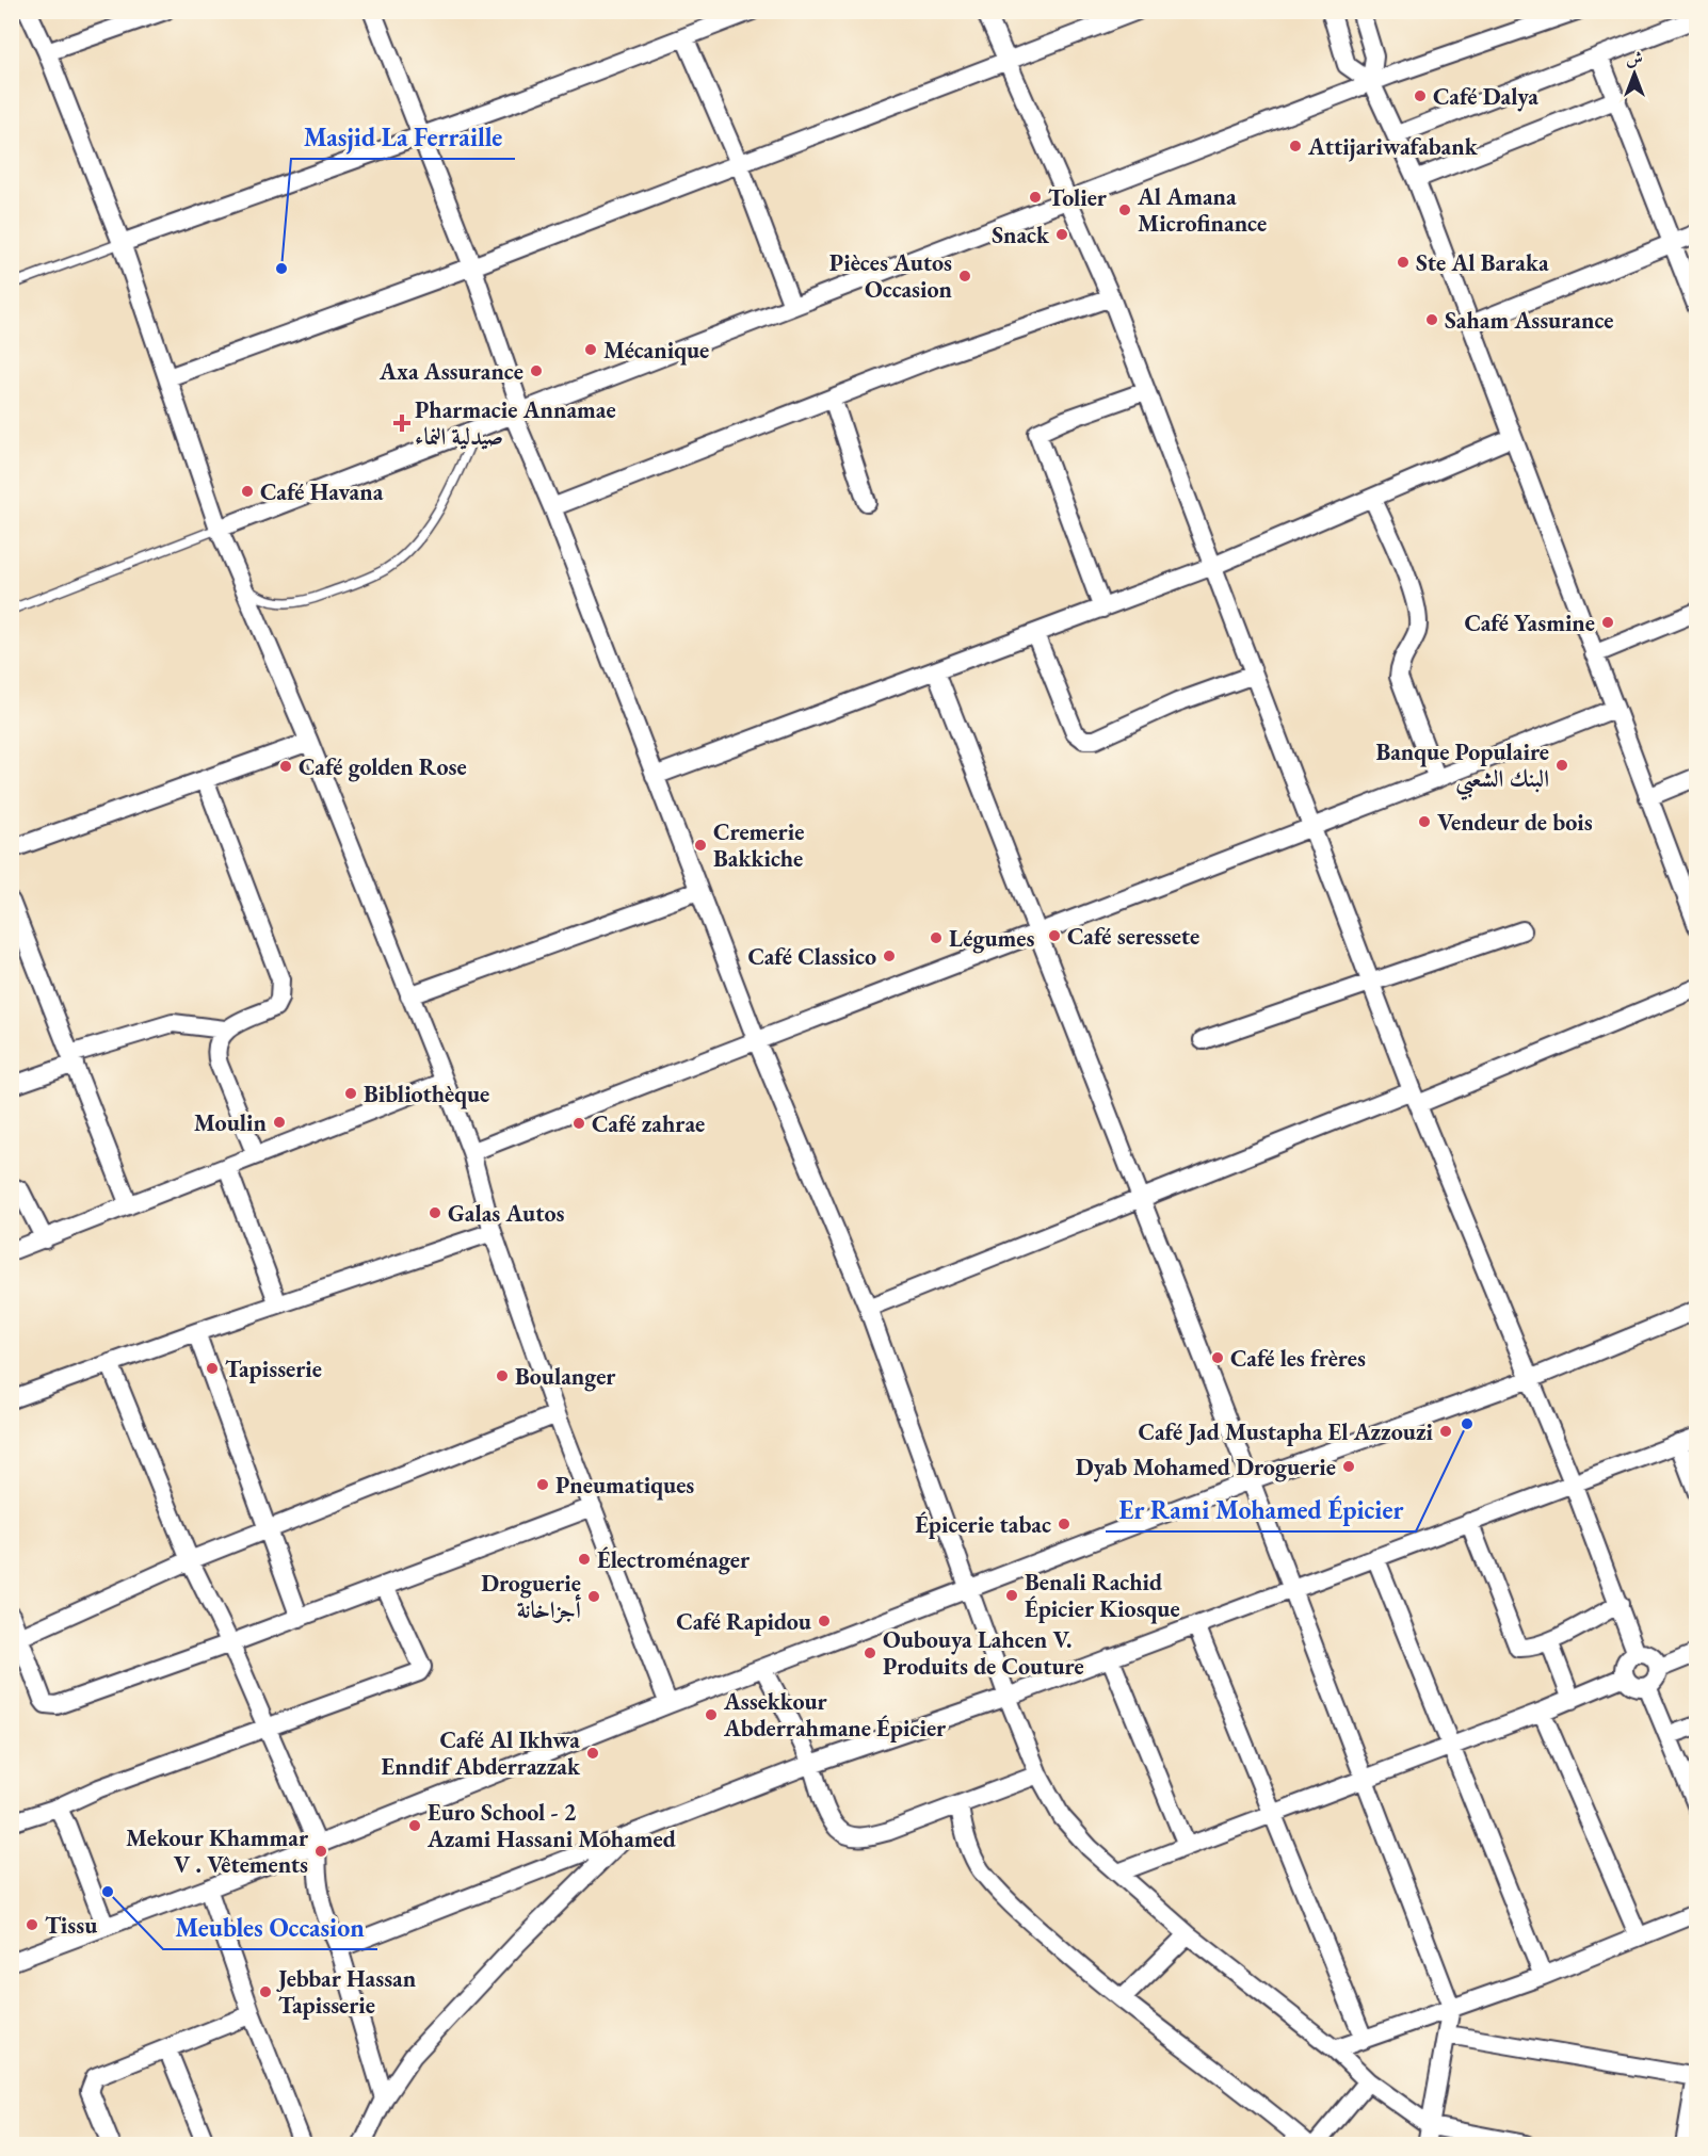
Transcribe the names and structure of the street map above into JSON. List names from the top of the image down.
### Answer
{
  "places": {
    "other": [
      "Café Dalya",
      "Attijariwafabank",
      "Tolier",
      "Al Amana Microfinance",
      "Snack",
      "Ste Al Baraka",
      "Masjid La Ferraille",
      "Pièces Autos Occasion",
      "Saham Assurance",
      "Mécanique",
      "Axa Assurance",
      "Café Havana",
      "Café Yasmine",
      "Banque Populaire البنك الشعبي",
      "Café golden Rose",
      "Vendeur de bois",
      "Cremerie Bakkiche",
      "Café seressete",
      "Légumes",
      "Café Classico",
      "Bibliothèque",
      "Moulin",
      "Café zahrae",
      "Galas Autos",
      "Café les frères",
      "Tapisserie",
      "Boulanger",
      "Er Rami Mohamed Épicier",
      "Café Jad Mustapha El Azzouzi",
      "Dyab Mohamed Droguerie",
      "Pneumatiques",
      "Épicerie tabac",
      "Électroménager",
      "Benali Rachid Épicier Kiosque",
      "Droguerie أجزاخانة",
      "Café Rapidou",
      "Oubouya Lahcen V. Produits de Couture",
      "Assekkour Abderrahmane Épicier",
      "Café Al Ikhwa Enndif Abderrazzak",
      "Euro School - 2 Azami Hassani Mohamed",
      "Mekour Khammar V . Vêtements",
      "Meubles Occasion",
      "Tissu",
      "Jebbar Hassan Tapisserie"
    ],
    "health": ["Pharmacie Annamae صيدلية النماء"]
  },
  "north": "top"
}
